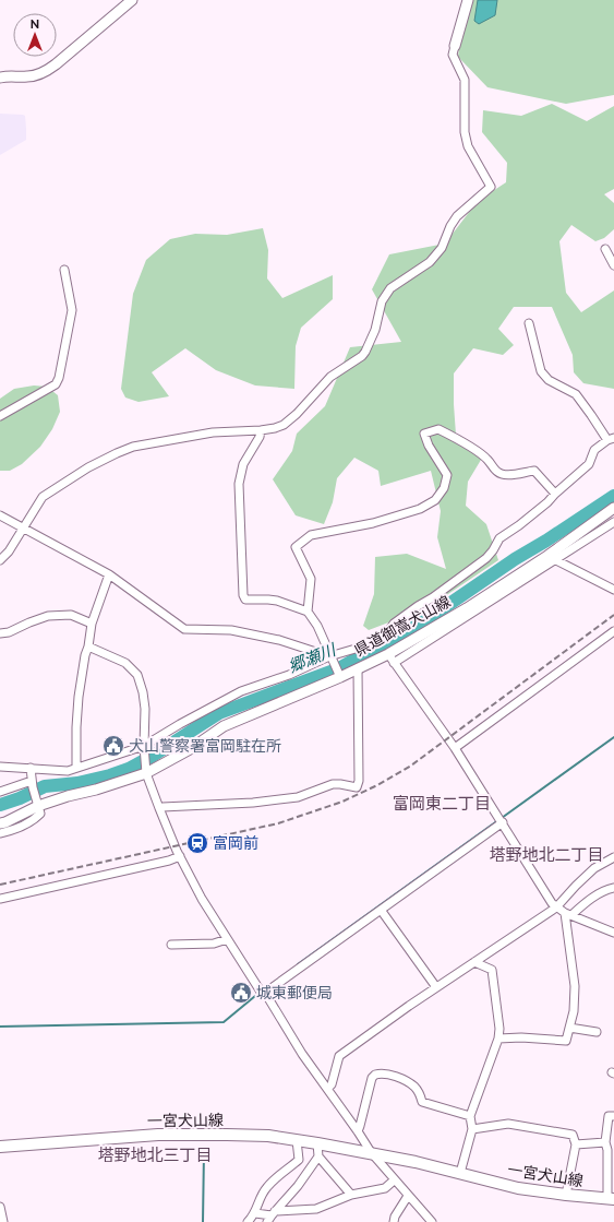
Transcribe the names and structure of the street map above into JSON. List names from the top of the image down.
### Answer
{
  "streets": {
    "main road": ["県道御嵩犬山線", "一宮犬山線"]
  },
  "districts": ["富岡東二丁目", "塔野地北二丁目", "塔野地北三丁目"],
  "water": ["郷瀬川"],
  "places": {
    "public building": ["犬山警察署富岡駐在所", "城東郵便局"],
    "station": ["富岡前"]
  },
  "north": "top"
}
